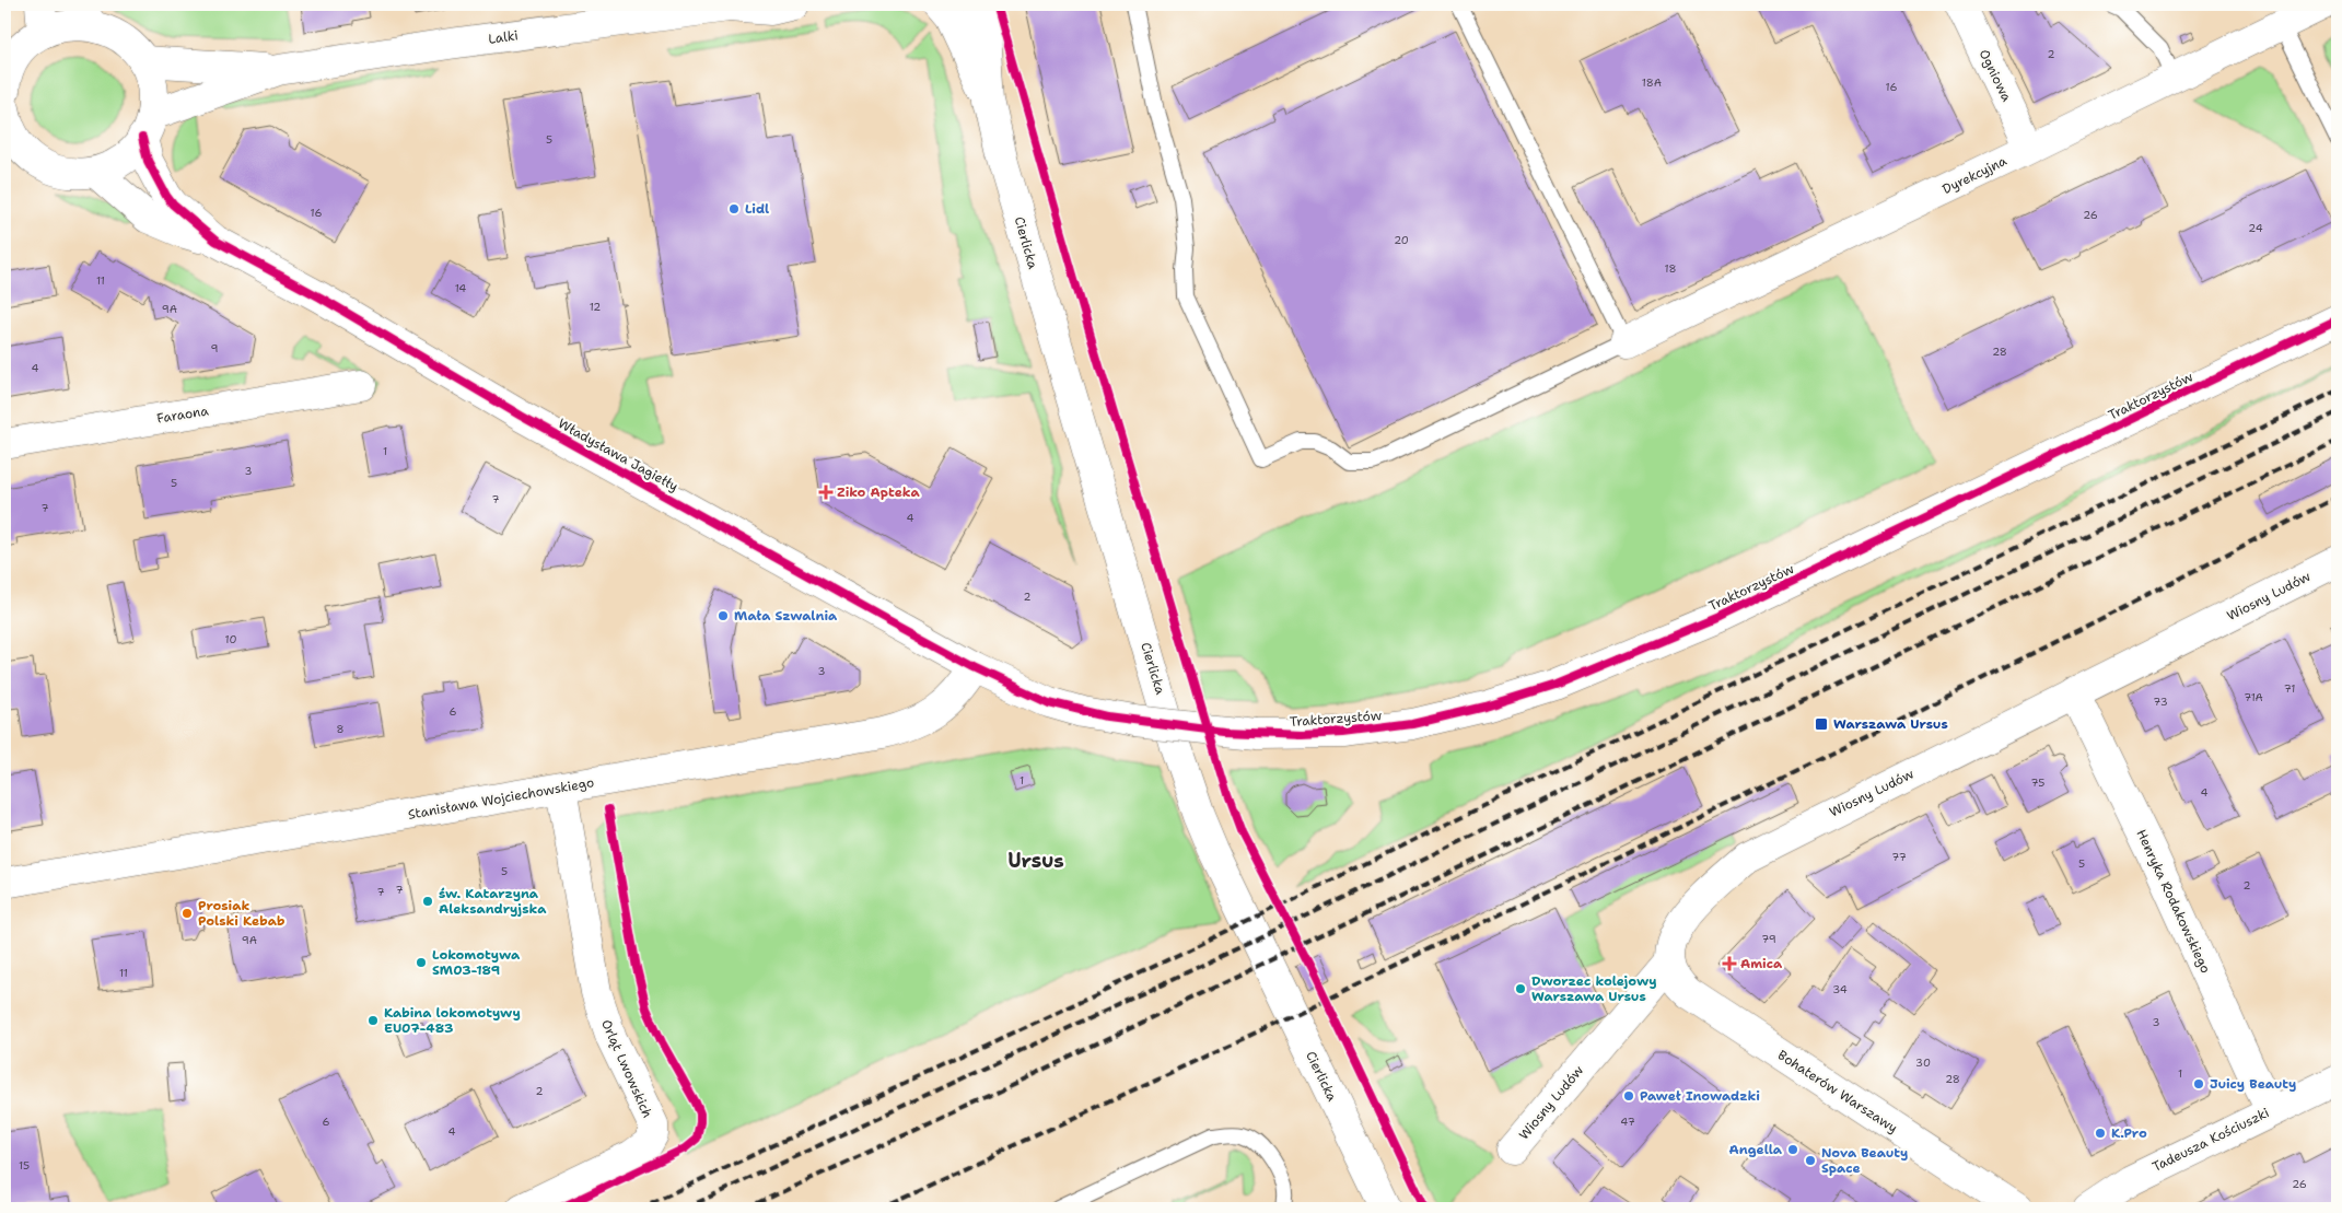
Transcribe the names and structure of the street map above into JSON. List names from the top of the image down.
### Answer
{
  "streets": {
    "street": [
      "Lalki",
      "Ogniowa",
      "Dyrekcyjna",
      "Cierlicka",
      "Traktorzystów",
      "Faraona",
      "Władysława Jagiełły",
      "Wiosny Ludów",
      "Stanisława Wojciechowskiego",
      "Henryka Rodakowskiego",
      "Orląt Lwowskich",
      "Bohaterów Warszawy",
      "Tadeusza Kościuszki"
    ]
  },
  "crossings": [
    ["Lalki", "Władysława Jagiełły"],
    ["Ogniowa", "Dyrekcyjna"],
    ["Traktorzystów", "Władysława Jagiełły"],
    ["Władysława Jagiełły", "Stanisława Wojciechowskiego"],
    ["Wiosny Ludów", "Henryka Rodakowskiego"],
    ["Wiosny Ludów", "Bohaterów Warszawy"],
    ["Stanisława Wojciechowskiego", "Orląt Lwowskich"],
    ["Henryka Rodakowskiego", "Tadeusza Kościuszki"]
  ],
  "districts": ["Ursus"],
  "places": {
    "other": [
      "Lidl",
      "Mała Szwalnia",
      "św. Katarzyna Aleksandryjska",
      "Prosiak Polski Kebab",
      "Lokomotywa SM03-189",
      "Dworzec kolejowy Warszawa Ursus",
      "Kabina lokomotywy EU07-483",
      "Juicy Beauty",
      "Paweł Inowadzki",
      "K.Pro",
      "Angella",
      "Nova Beauty Space"
    ],
    "health": ["Ziko Apteka", "Amica"],
    "transit": ["Warszawa Ursus"]
  },
  "house_numbers": [
    "2",
    "18A",
    "16",
    "5",
    "16",
    "26",
    "24",
    "20",
    "18",
    "11",
    "14",
    "12",
    "9A",
    "9",
    "28",
    "4",
    "1",
    "3",
    "5",
    "7",
    "7",
    "4",
    "2",
    "10",
    "3",
    "71",
    "71A",
    "73",
    "6",
    "8",
    "1",
    "75",
    "4",
    "77",
    "5",
    "5",
    "2",
    "7",
    "7",
    "79",
    "9A",
    "11",
    "34",
    "3",
    "30",
    "1",
    "28",
    "2",
    "6",
    "47",
    "4",
    "15",
    "26"
  ]
}
